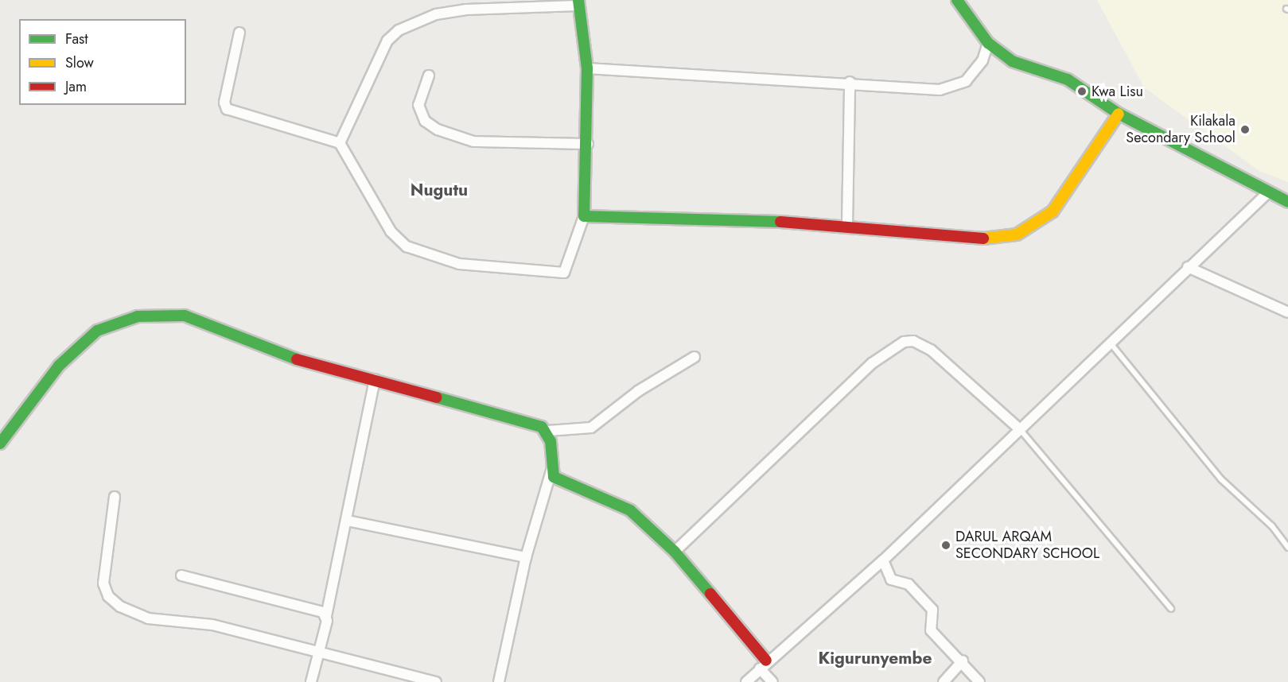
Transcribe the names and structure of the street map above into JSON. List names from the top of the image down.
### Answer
{
  "districts": ["Nugutu", "Kigurunyembe"],
  "places": ["Kwa Lisu", "Kilakala Secondary School", "DARUL ARQAM SECONDARY SCHOOL"],
  "legend": ["Fast", "Slow", "Jam"]
}
